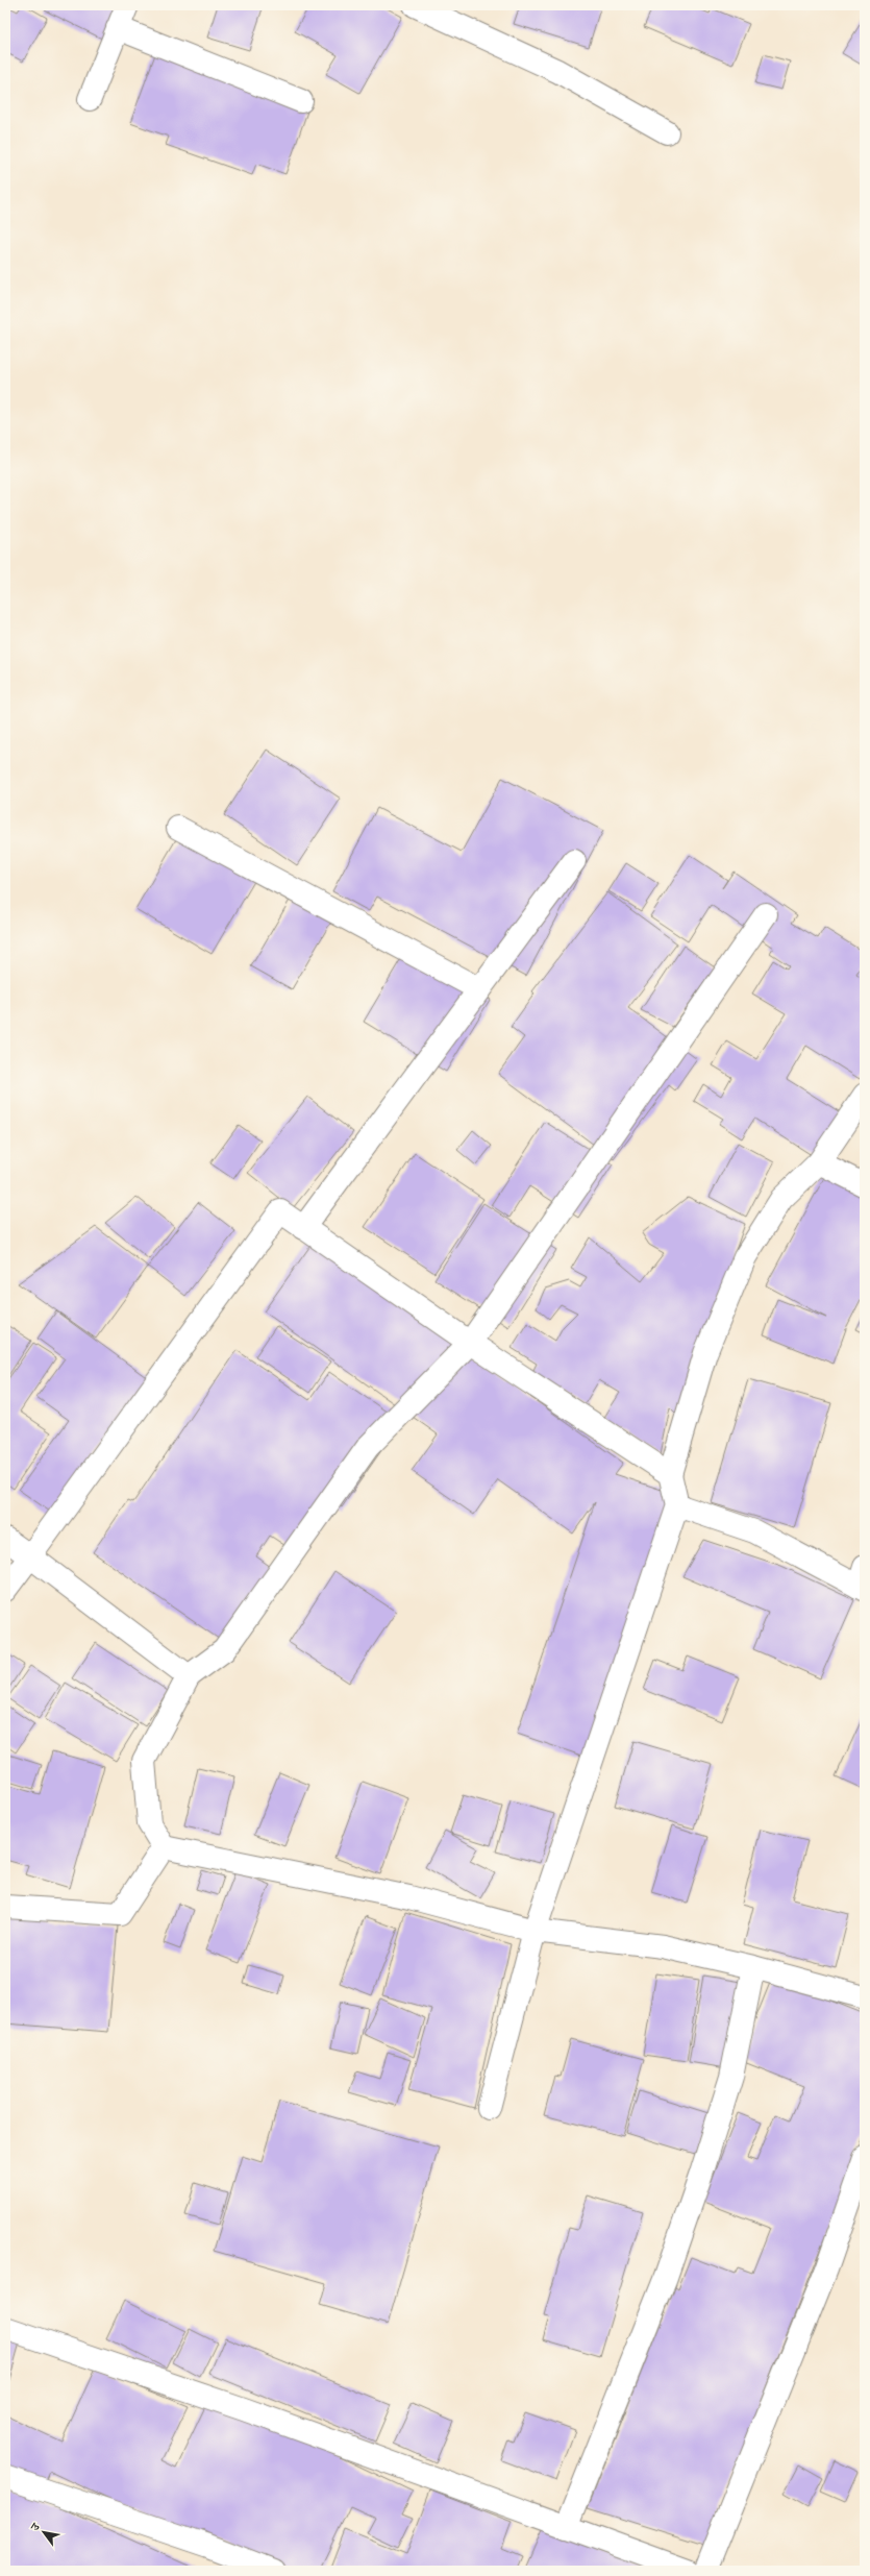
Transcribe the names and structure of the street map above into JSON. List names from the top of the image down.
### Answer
{
  "north": "top left"
}
